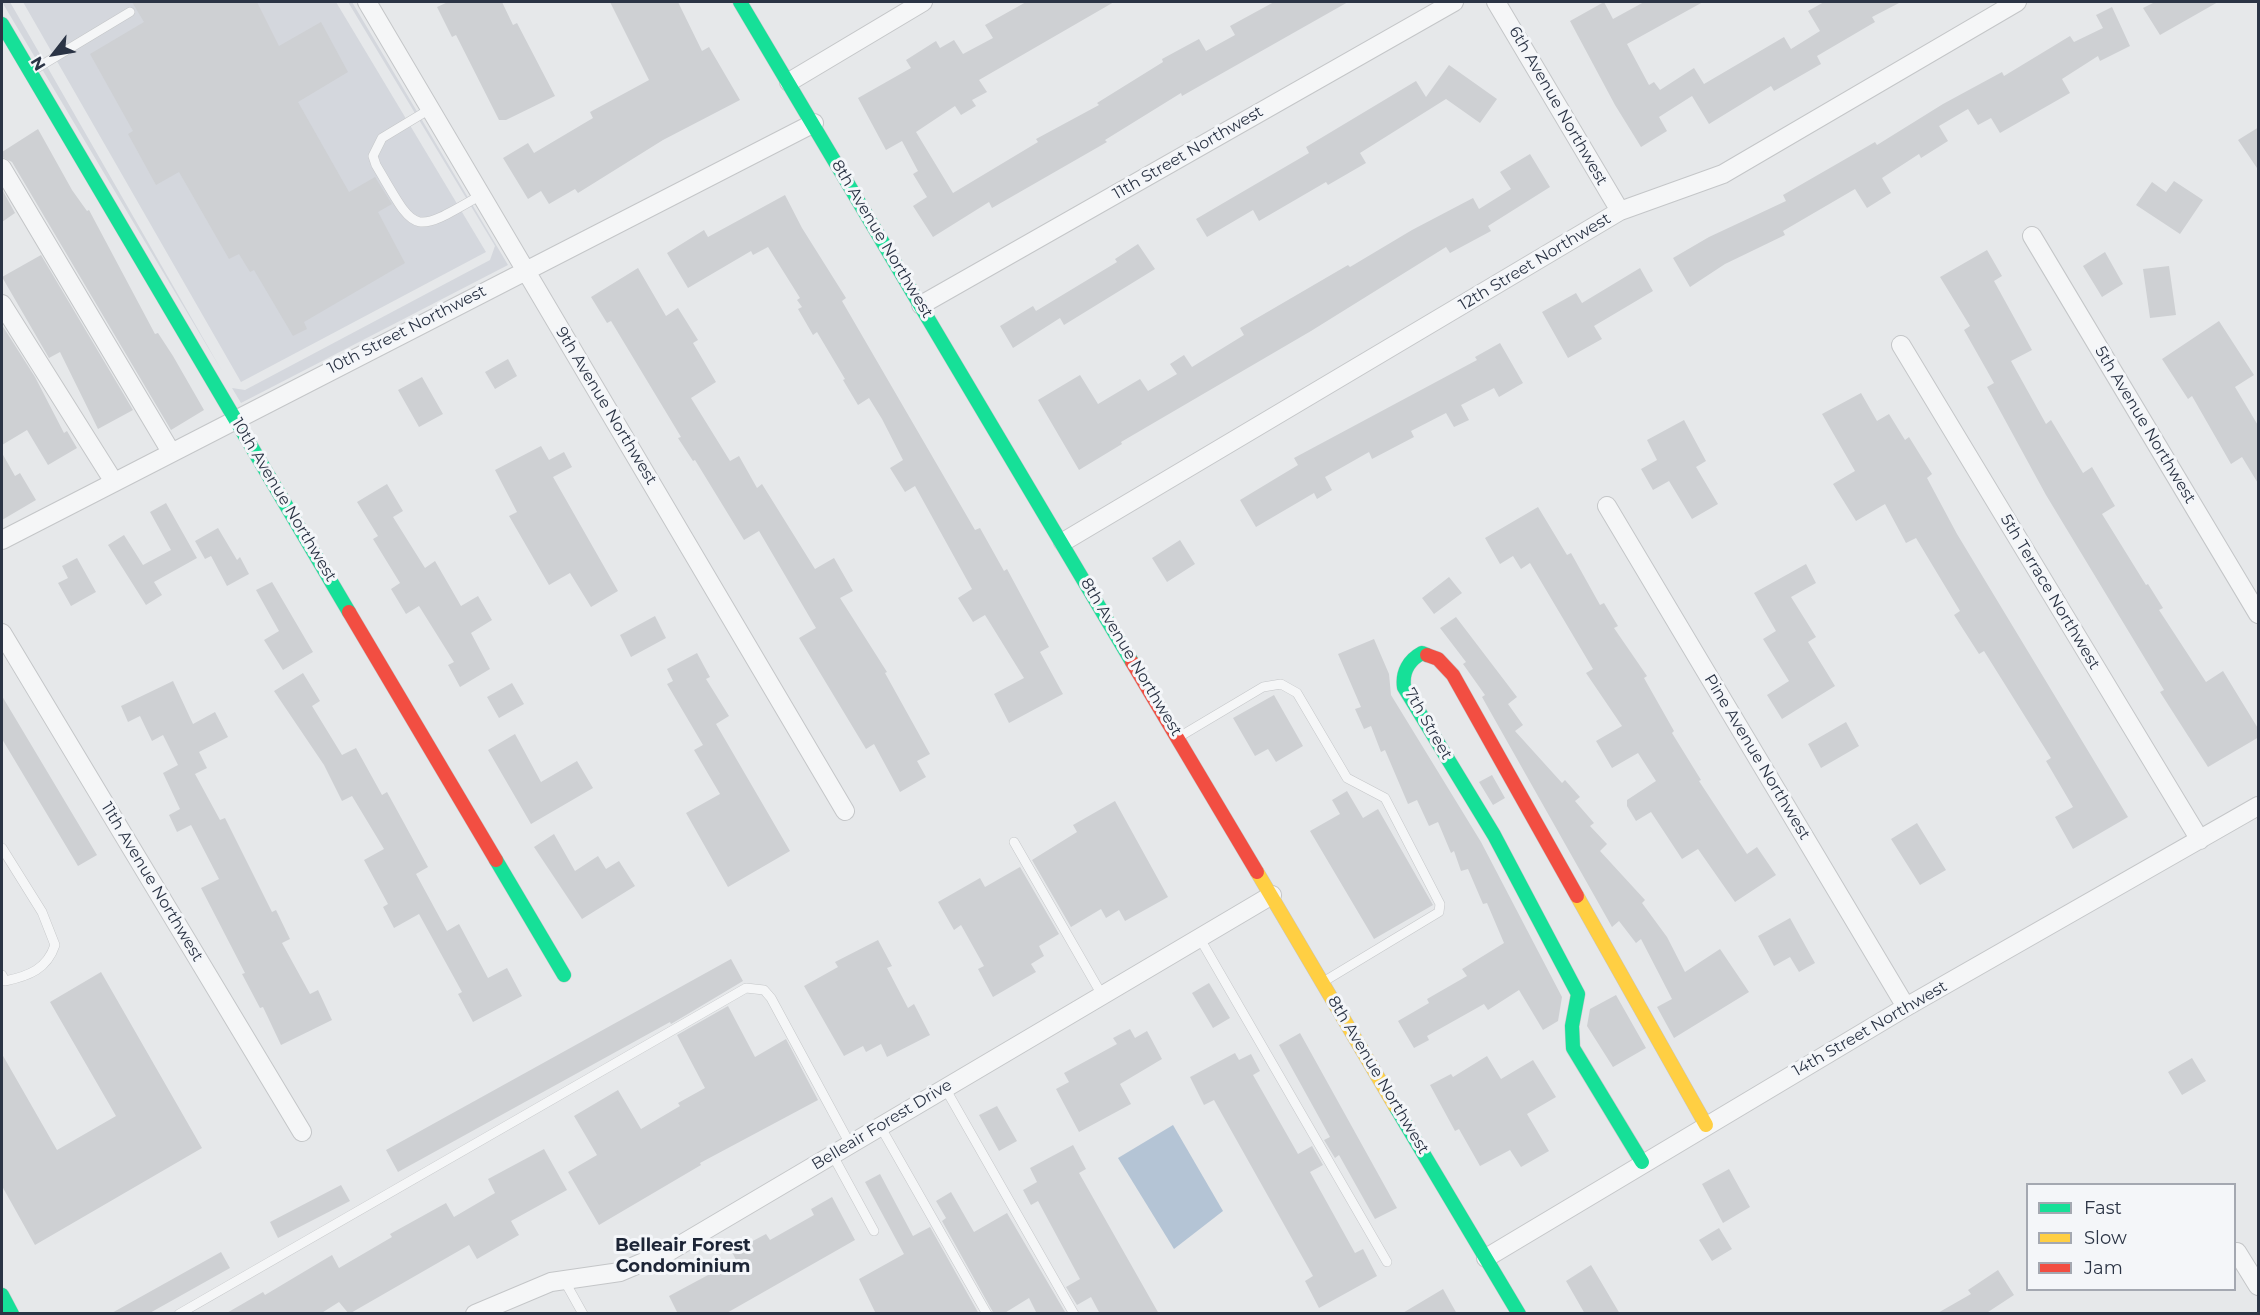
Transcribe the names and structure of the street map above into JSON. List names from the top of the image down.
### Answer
{
  "streets": {
    "street": [
      "6th Avenue Northwest",
      "11th Street Northwest",
      "8th Avenue Northwest",
      "12th Street Northwest",
      "10th Street Northwest",
      "9th Avenue Northwest",
      "5th Avenue Northwest",
      "10th Avenue Northwest",
      "5th Terrace Northwest",
      "7th Street",
      "Pine Avenue Northwest",
      "11th Avenue Northwest",
      "14th Street Northwest",
      "Belleair Forest Drive"
    ]
  },
  "crossings": [
    ["6th Avenue Northwest", "12th Street Northwest"],
    ["11th Street Northwest", "8th Avenue Northwest"],
    ["8th Avenue Northwest", "12th Street Northwest"],
    ["8th Avenue Northwest", "10th Street Northwest"],
    ["8th Avenue Northwest", "14th Street Northwest"],
    ["8th Avenue Northwest", "Belleair Forest Drive"],
    ["10th Street Northwest", "9th Avenue Northwest"],
    ["10th Street Northwest", "10th Avenue Northwest"],
    ["5th Terrace Northwest", "14th Street Northwest"],
    ["7th Street", "14th Street Northwest"],
    ["Pine Avenue Northwest", "14th Street Northwest"]
  ],
  "districts": ["Belleair Forest Condominium"],
  "legend": ["Fast", "Slow", "Jam"],
  "north": "bottom left"
}
